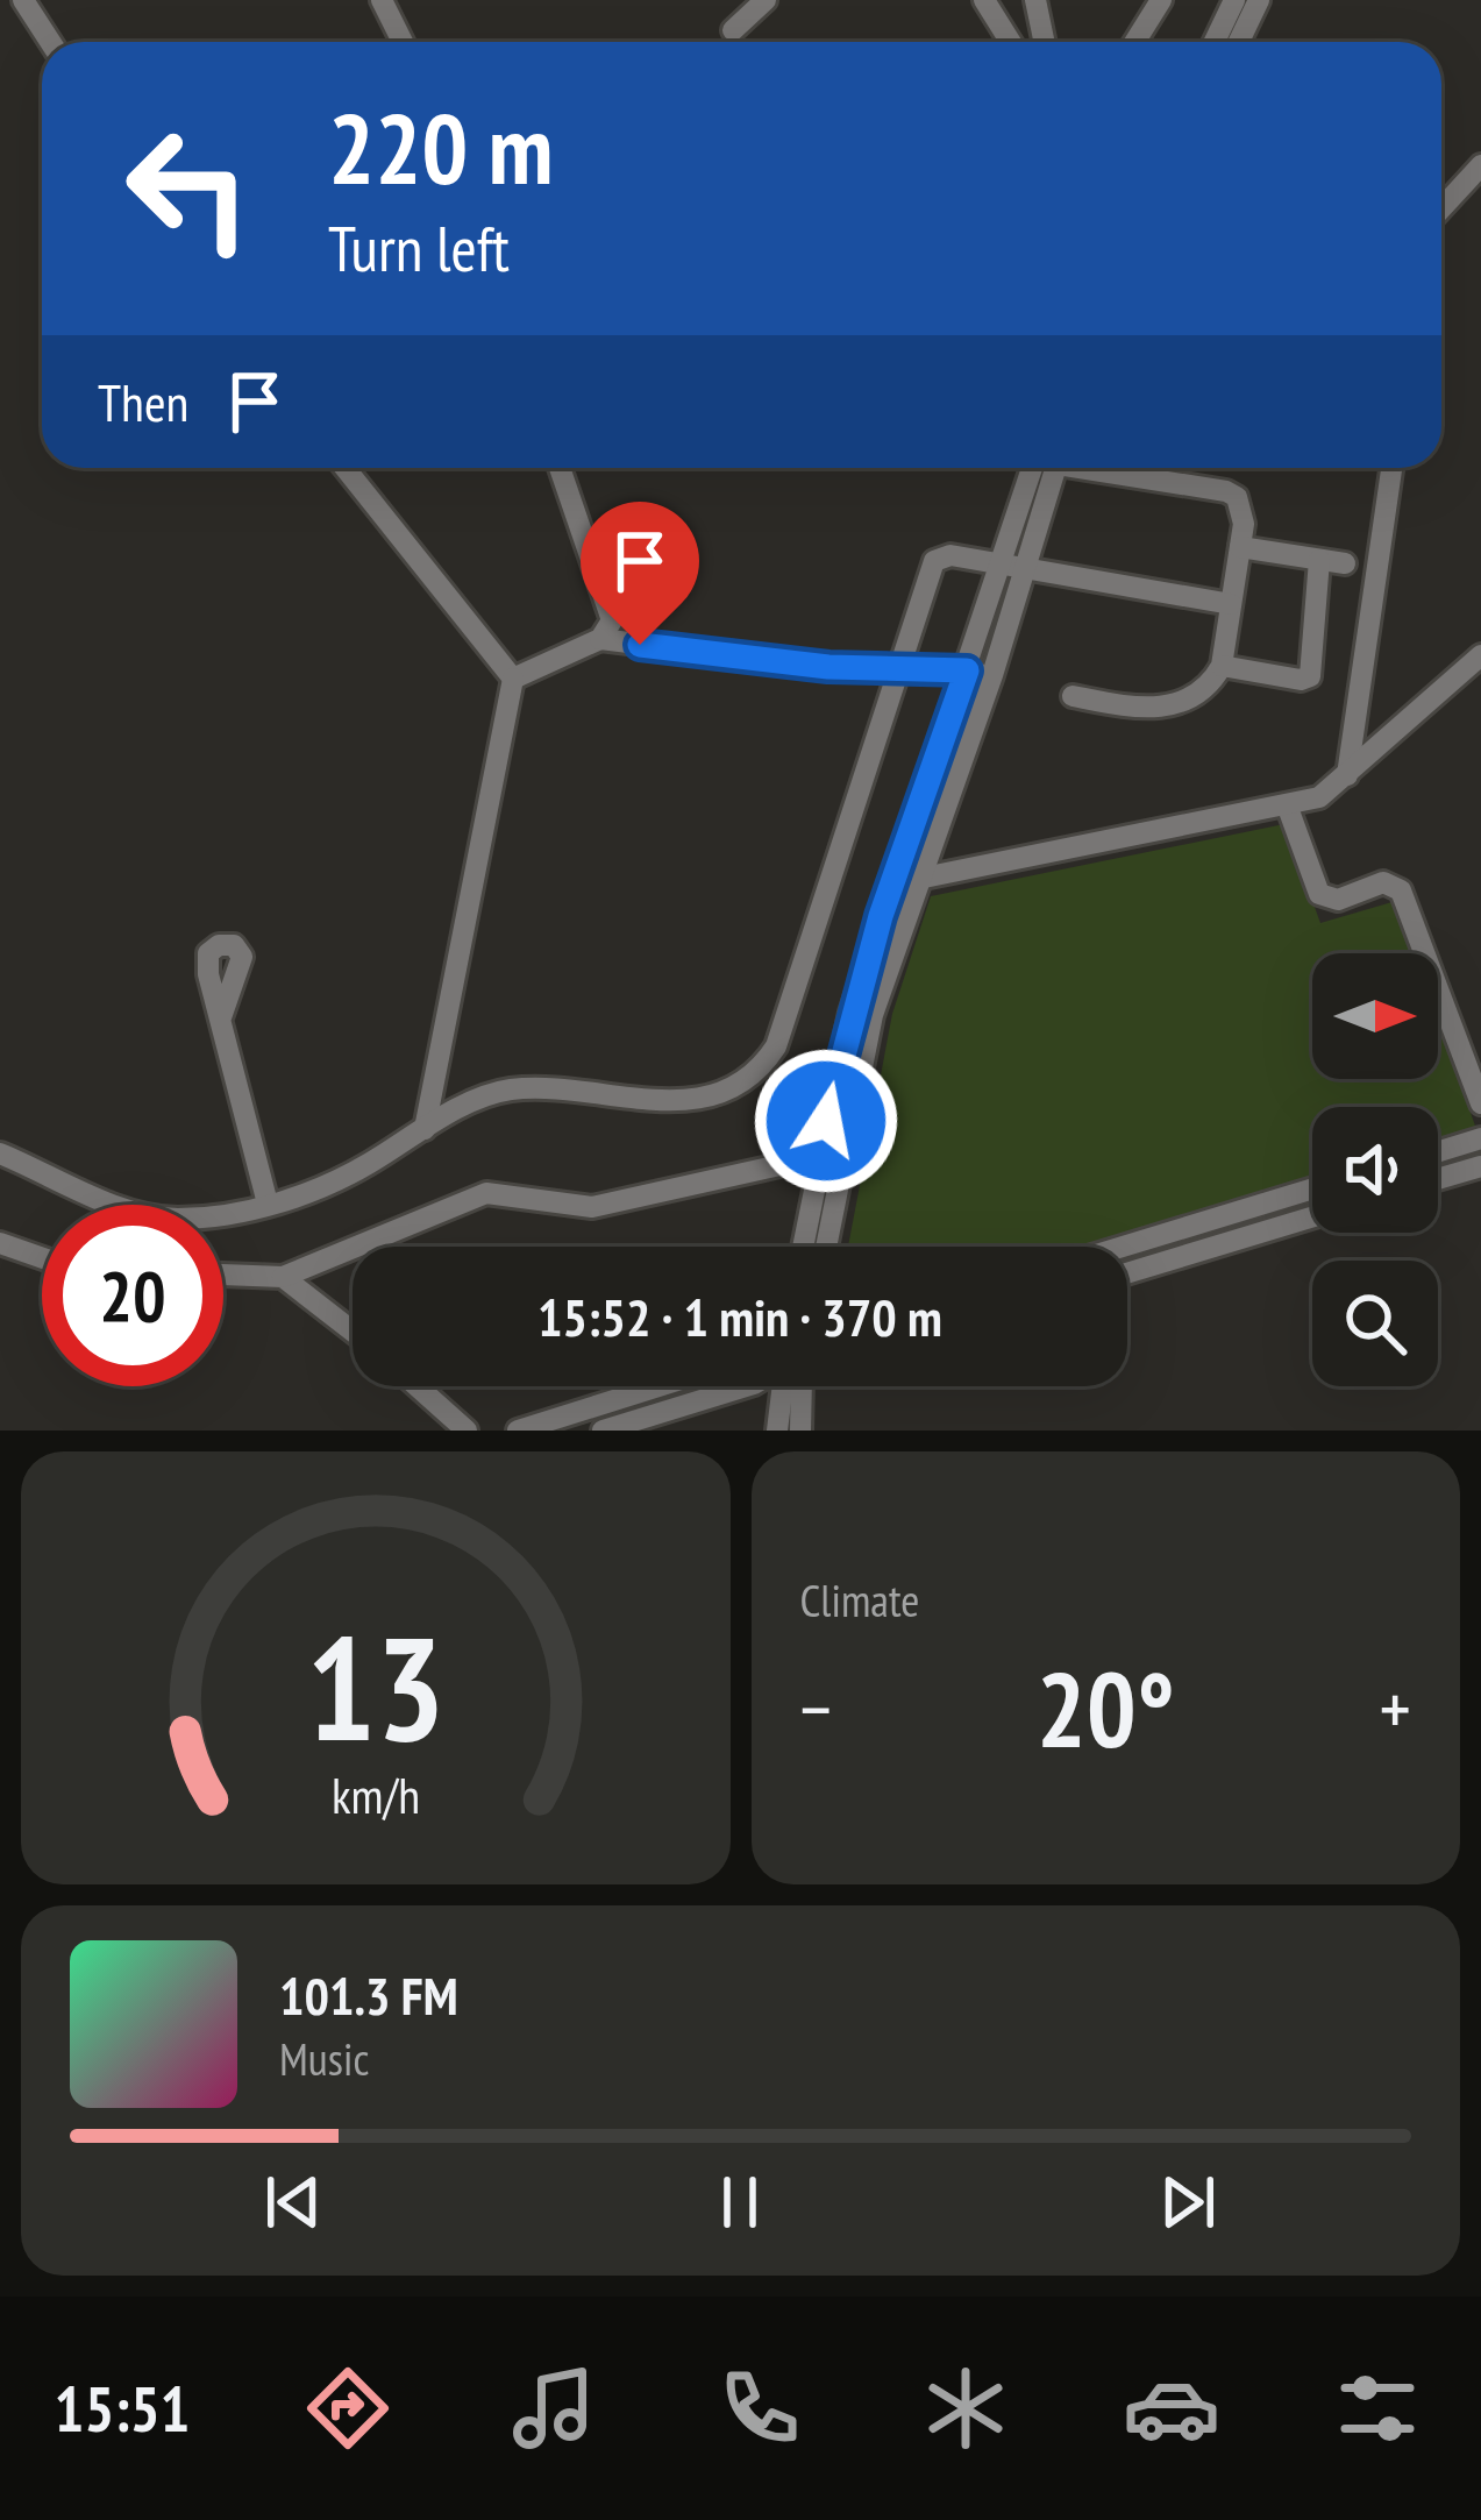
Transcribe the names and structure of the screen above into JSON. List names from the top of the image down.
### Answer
{
  "north": "right",
  "page": {
    "turn": ["220 m", "Turn left"],
    "then": "Then",
    "limit": "20",
    "trip": "15:52 · 1 min · 370 m",
    "tile": "Climate",
    "heat": ["−", "20°", "+"],
    "song": ["101.3 FM", "Music"],
    "tabs": "15:51",
    "gauge": ["13", "km/h"]
  }
}
